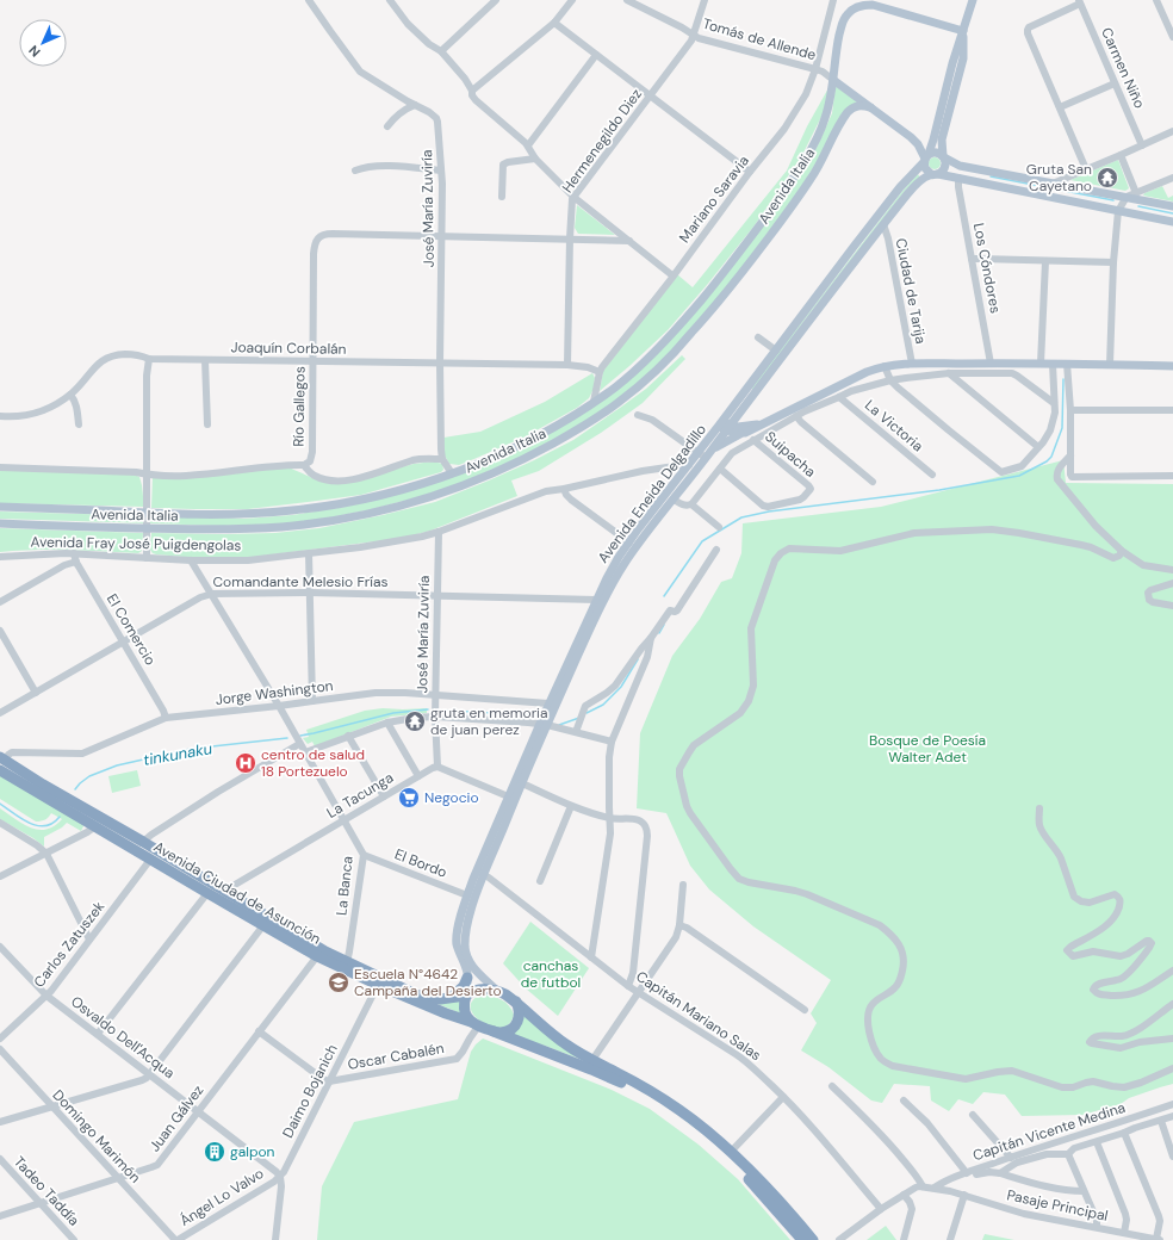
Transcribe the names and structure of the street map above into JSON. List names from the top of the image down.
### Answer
{
  "streets": {
    "highway": ["Avenida Ciudad de Asunción"],
    "main road": ["Avenida Italia", "Avenida Eneida Delgadillo"],
    "street": [
      "Tomás de Allende",
      "Carmen Niño",
      "Hermenegildo Diez",
      "Mariano Saravia",
      "José María Zuviría",
      "Los Cóndores",
      "Ciudad de Tarija",
      "Joaquín Corbalán",
      "Río Gallegos",
      "La Victoria",
      "Suipacha",
      "Avenida Fray José Puigdengolas",
      "Comandante Melesio Frías",
      "El Comercio",
      "Jorge Washington",
      "La Tacunga",
      "El Bordo",
      "La Banca",
      "Carlos Zatuszek",
      "Capitán Mariano Salas",
      "Osvaldo Dell'Acqua",
      "Oscar Cabalén",
      "Daimo Bojanich",
      "Juan Gálvez",
      "Capitán Vicente Medina",
      "Domingo Marimón",
      "Tadeo Taddía",
      "Ángel Lo Valvo",
      "Pasaje Principal"
    ]
  },
  "crossings": [
    ["Tomás de Allende", "Hermenegildo Diez"],
    ["Tomás de Allende", "Avenida Italia"],
    ["Tomás de Allende", "Mariano Saravia"],
    ["Hermenegildo Diez", "Joaquín Corbalán"],
    ["Avenida Italia", "Mariano Saravia"],
    ["Avenida Italia", "Avenida Eneida Delgadillo"],
    ["Mariano Saravia", "Joaquín Corbalán"],
    ["José María Zuviría", "Joaquín Corbalán"],
    ["José María Zuviría", "Río Gallegos"],
    ["José María Zuviría", "Avenida Fray José Puigdengolas"],
    ["José María Zuviría", "Comandante Melesio Frías"],
    ["José María Zuviría", "Jorge Washington"],
    ["José María Zuviría", "La Tacunga"],
    ["Ciudad de Tarija", "Avenida Eneida Delgadillo"],
    ["Joaquín Corbalán", "Río Gallegos"],
    ["Avenida Eneida Delgadillo", "Avenida Fray José Puigdengolas"],
    ["Avenida Eneida Delgadillo", "Comandante Melesio Frías"],
    ["Avenida Eneida Delgadillo", "Jorge Washington"],
    ["Avenida Eneida Delgadillo", "El Bordo"],
    ["Avenida Eneida Delgadillo", "Avenida Ciudad de Asunción"],
    ["Avenida Eneida Delgadillo", "Capitán Mariano Salas"],
    ["Avenida Eneida Delgadillo", "Oscar Cabalén"],
    ["Avenida Fray José Puigdengolas", "El Comercio"],
    ["Avenida Fray José Puigdengolas", "La Banca"],
    ["Comandante Melesio Frías", "El Comercio"],
    ["Comandante Melesio Frías", "La Banca"],
    ["El Comercio", "Jorge Washington"],
    ["Jorge Washington", "La Banca"],
    ["Jorge Washington", "Avenida Ciudad de Asunción"],
    ["La Tacunga", "La Banca"],
    ["La Tacunga", "Avenida Ciudad de Asunción"],
    ["El Bordo", "La Banca"],
    ["La Banca", "Avenida Ciudad de Asunción"],
    ["Avenida Ciudad de Asunción", "Carlos Zatuszek"],
    ["Avenida Ciudad de Asunción", "Oscar Cabalén"],
    ["Avenida Ciudad de Asunción", "Daimo Bojanich"],
    ["Avenida Ciudad de Asunción", "Juan Gálvez"],
    ["Carlos Zatuszek", "Osvaldo Dell'Acqua"],
    ["Osvaldo Dell'Acqua", "Daimo Bojanich"],
    ["Osvaldo Dell'Acqua", "Juan Gálvez"],
    ["Osvaldo Dell'Acqua", "Ángel Lo Valvo"],
    ["Oscar Cabalén", "Daimo Bojanich"],
    ["Daimo Bojanich", "Ángel Lo Valvo"],
    ["Juan Gálvez", "Domingo Marimón"],
    ["Juan Gálvez", "Tadeo Taddía"],
    ["Capitán Vicente Medina", "Pasaje Principal"],
    ["Domingo Marimón", "Ángel Lo Valvo"]
  ],
  "water": ["tinkunaku"],
  "parks": ["Bosque de Poesía Walter Adet", "canchas de futbol"],
  "places": {
    "temple": ["Gruta San Cayetano", "gruta en memoria de juan perez"],
    "hospital": ["centro de salud 18 Portezuelo"],
    "supermarket": ["Negocio"],
    "school or university": ["Escuela N°4642 Campaña del Desierto"],
    "building": ["galpon"]
  },
  "north": "bottom left"
}
